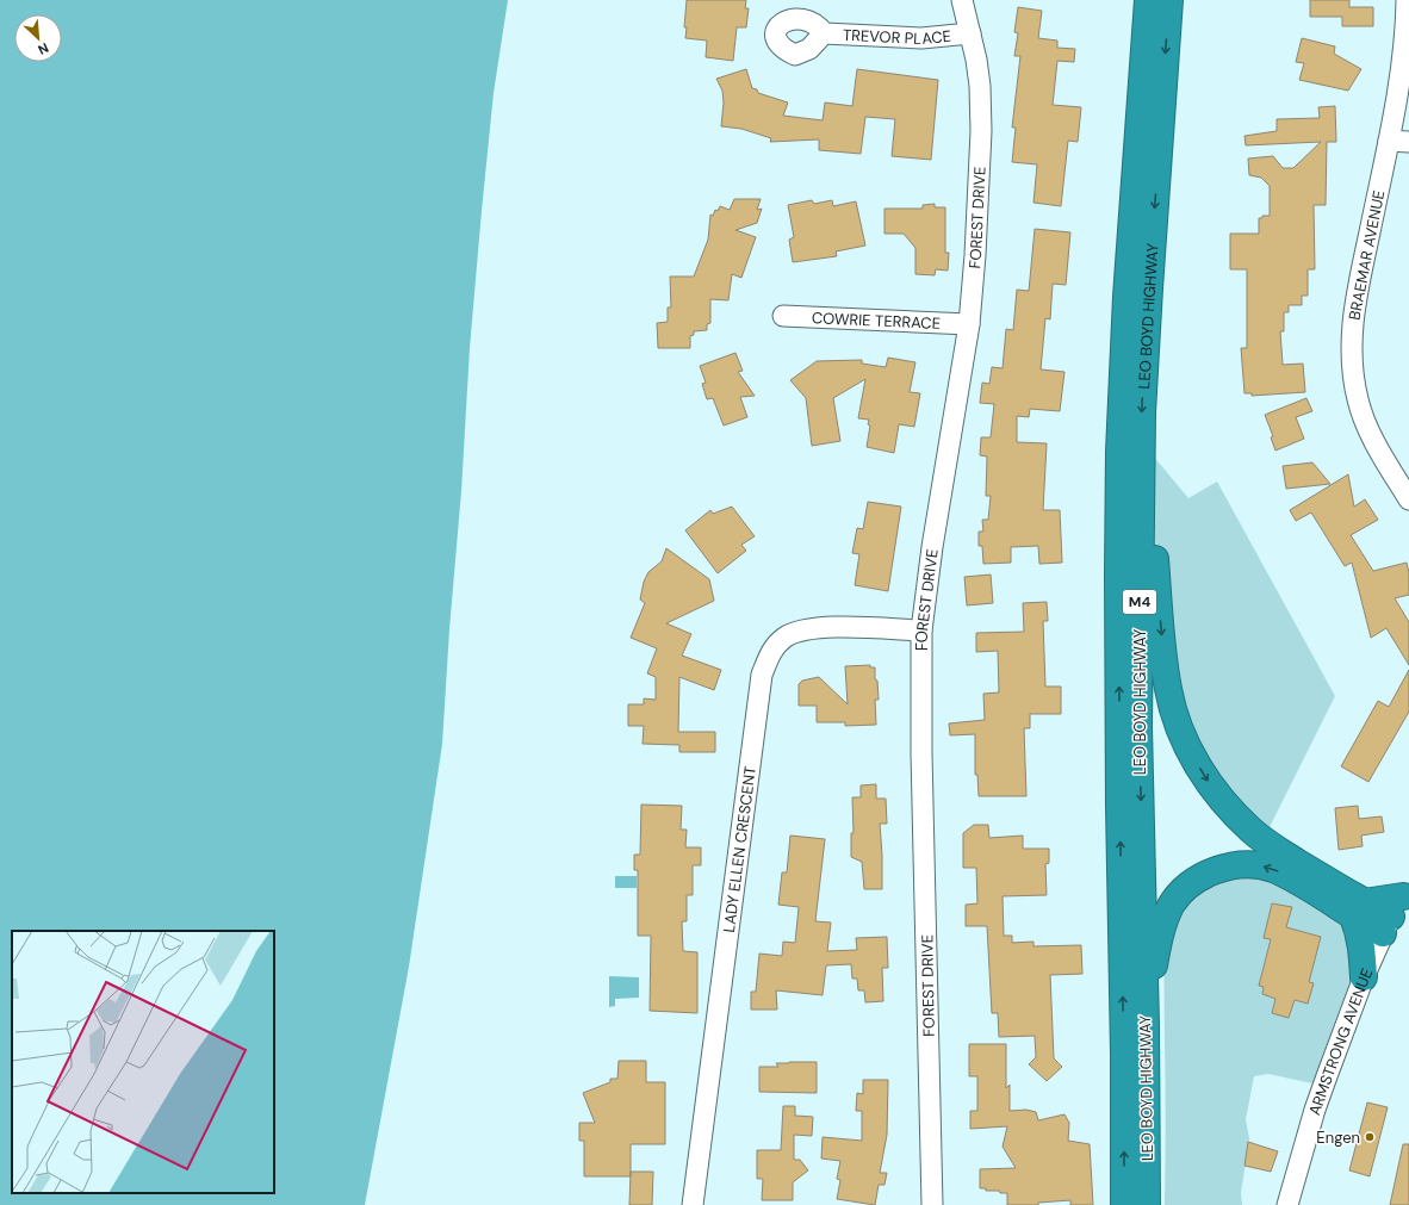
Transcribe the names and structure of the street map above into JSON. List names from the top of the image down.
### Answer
{
  "streets": {
    "highway": ["LEO BOYD HIGHWAY", "M4"],
    "street": [
      "TREVOR PLACE",
      "FOREST DRIVE",
      "BRAEMAR AVENUE",
      "COWRIE TERRACE",
      "LADY ELLEN CRESCENT",
      "ARMSTRONG AVENUE"
    ]
  },
  "crossings": [
    ["TREVOR PLACE", "FOREST DRIVE"],
    ["FOREST DRIVE", "COWRIE TERRACE"],
    ["FOREST DRIVE", "LADY ELLEN CRESCENT"]
  ],
  "places": ["Engen"],
  "north": "bottom right"
}
